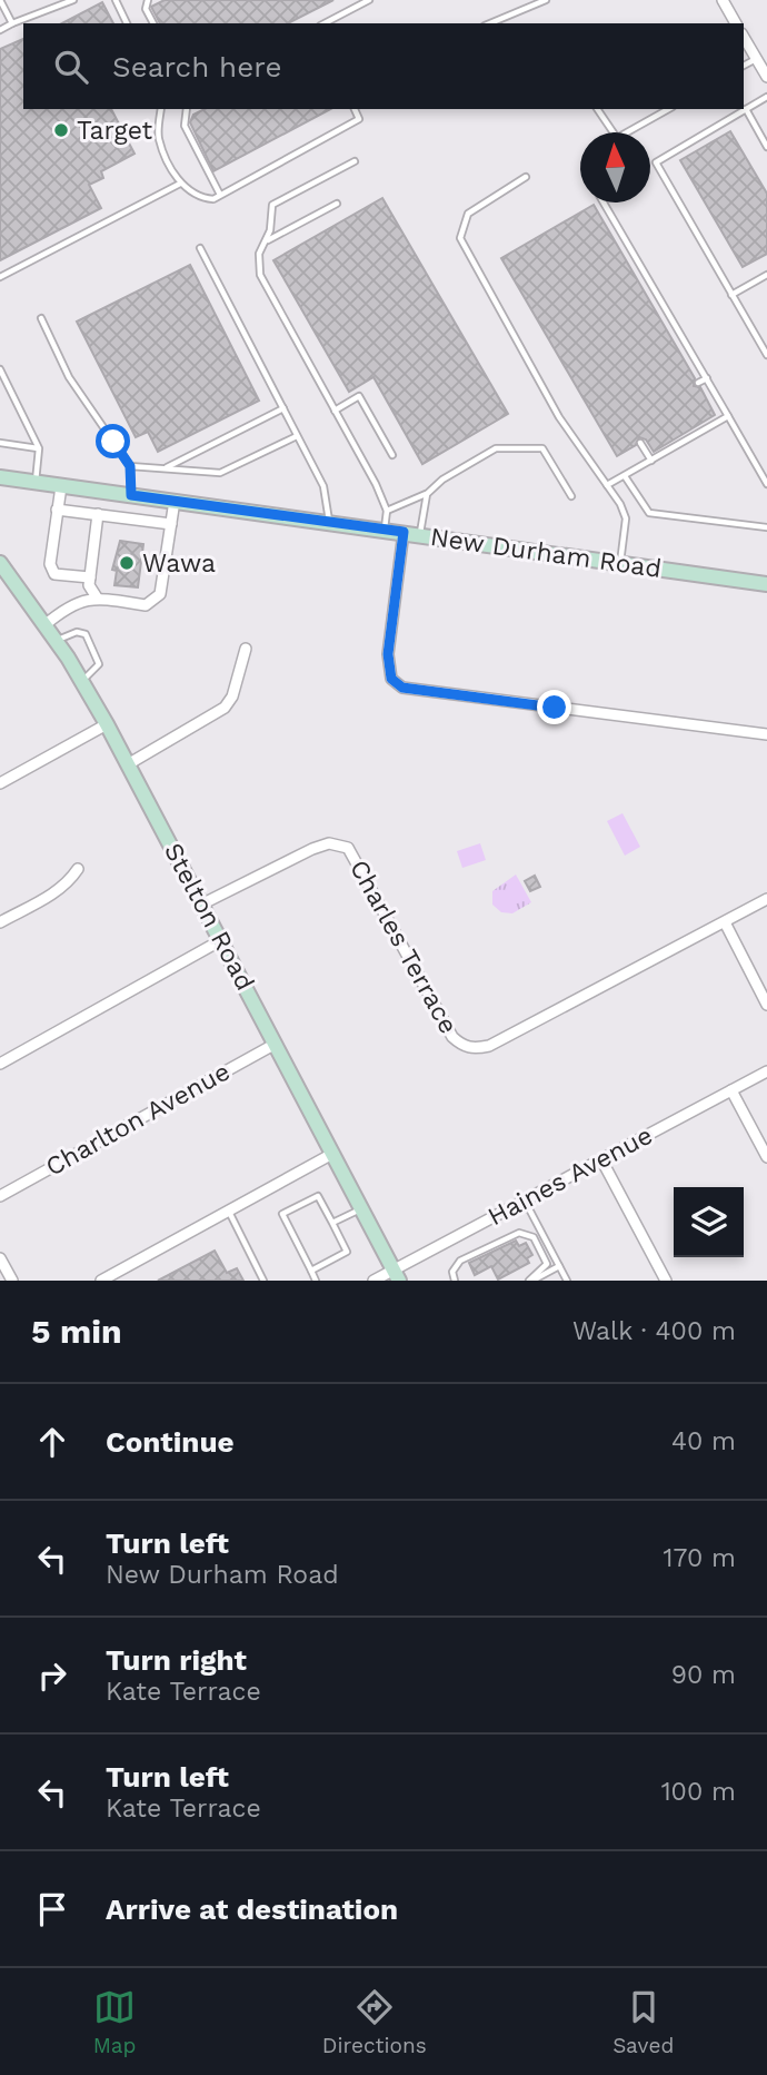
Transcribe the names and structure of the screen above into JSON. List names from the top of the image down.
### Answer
{
  "streets": {
    "main road": ["New Durham Road", "Stelton Road"],
    "street": ["Charles Terrace", "Charlton Avenue", "Haines Avenue"]
  },
  "crossings": [
    ["Stelton Road", "Charles Terrace"],
    ["Stelton Road", "Charlton Avenue"],
    ["Stelton Road", "Haines Avenue"]
  ],
  "places": ["Target", "Wawa"],
  "north": "top",
  "page": {
    "search": "Search here",
    "heading": ["5 min", "Walk · 400 m"],
    "list": [
      ["Continue", "40 m"],
      ["Turn left", "New Durham Road", "170 m"],
      ["Turn right", "Kate Terrace", "90 m"],
      ["Turn left", "Kate Terrace", "100 m"],
      "Arrive at destination"
    ],
    "nav": ["Map", "Directions", "Saved"]
  }
}
